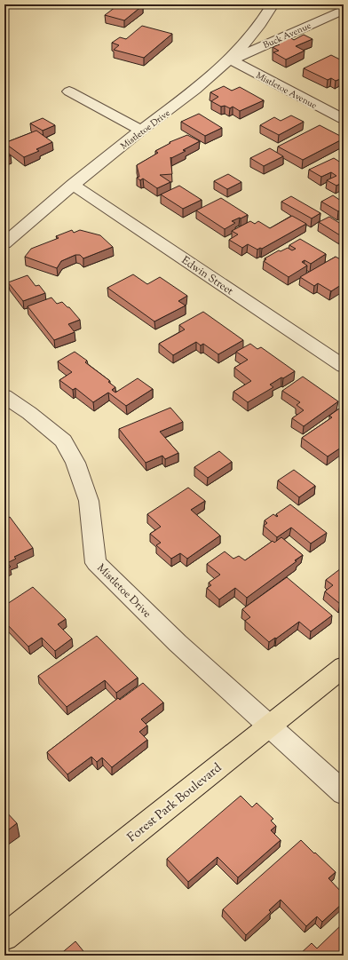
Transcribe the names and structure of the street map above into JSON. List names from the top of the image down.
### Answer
{
  "streets": {
    "main road": ["Forest Park Boulevard"],
    "street": [
      "Buck Avenue",
      "Mistletoe Avenue",
      "Mistletoe Drive",
      "Edwin Street"
    ]
  },
  "crossings": [
    ["Buck Avenue", "Mistletoe Avenue"],
    ["Buck Avenue", "Mistletoe Drive"],
    ["Mistletoe Avenue", "Mistletoe Drive"],
    ["Mistletoe Drive", "Edwin Street"],
    ["Mistletoe Drive", "Forest Park Boulevard"]
  ]
}
